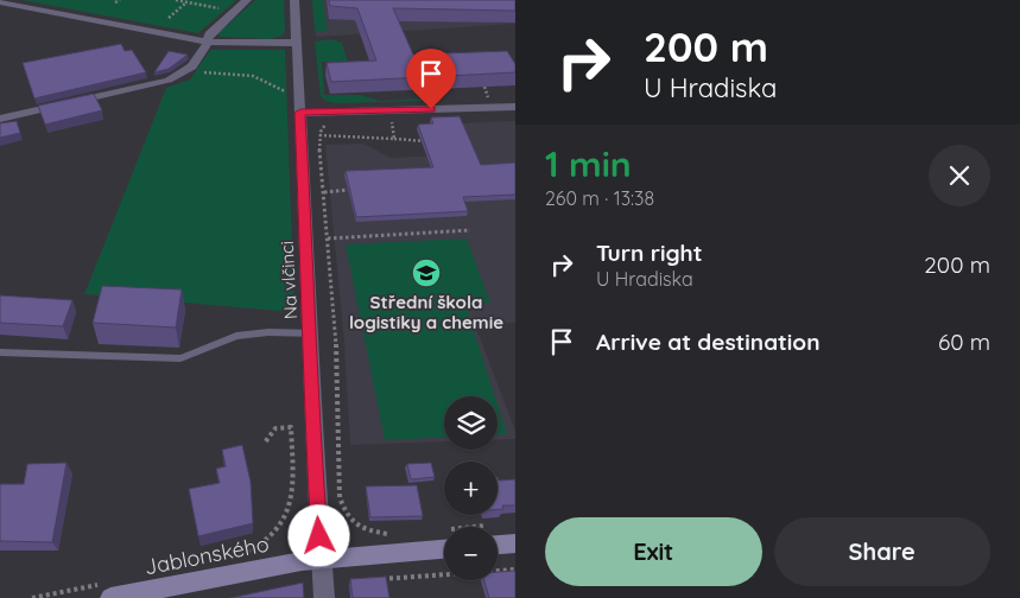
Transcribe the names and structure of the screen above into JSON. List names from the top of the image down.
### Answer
{
  "streets": {
    "street": ["Na vlčinci", "Jablonského"]
  },
  "crossings": [
    ["Na vlčinci", "Jablonského"]
  ],
  "places": {
    "school or university": ["Střední škola logistiky a chemie"]
  },
  "page": {
    "turn": ["200 m", "U Hradiska"],
    "heading": ["1 min", "260 m · 13:38"],
    "list": [
      {
        "name": "Turn right",
        "note": "U Hradiska",
        "value": "200 m"
      },
      {
        "name": "Arrive at destination",
        "value": "60 m"
      }
    ],
    "map_buttons": ["+", "−"],
    "buttons": ["Exit", "Share"]
  }
}
